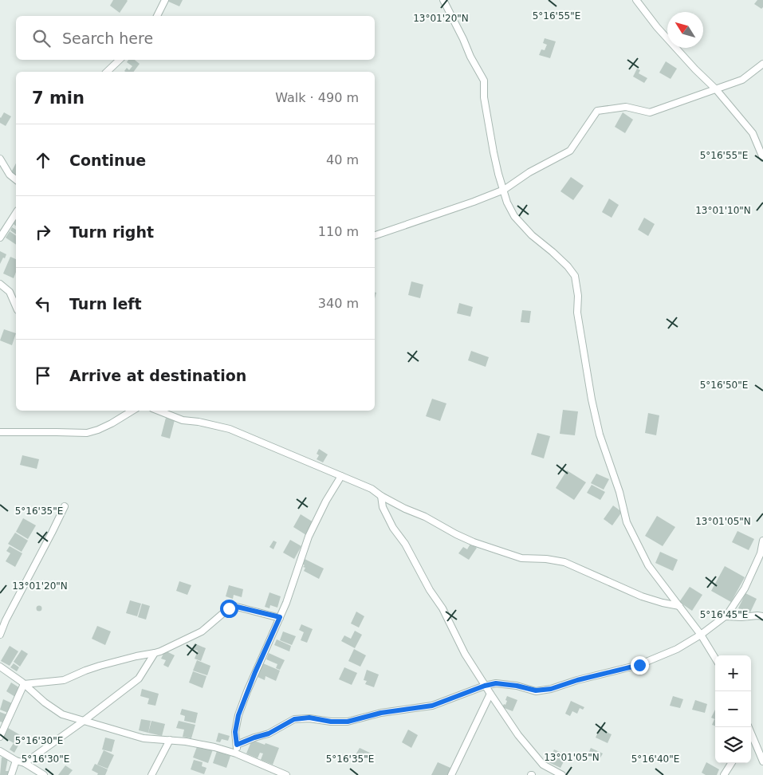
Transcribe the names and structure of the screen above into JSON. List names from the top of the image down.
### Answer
{
  "north": "top left",
  "page": {
    "search": "Search here",
    "heading": ["7 min", "Walk · 490 m"],
    "list": [
      ["Continue", "40 m"],
      ["Turn right", "110 m"],
      ["Turn left", "340 m"],
      "Arrive at destination"
    ],
    "map_buttons": ["+", "−"]
  },
  "coordinates": [
    "5°16'55\"E",
    "13°01'20\"N",
    "13°01'10\"N",
    "5°16'50\"E",
    "5°16'35\"E",
    "13°01'05\"N",
    "5°16'45\"E",
    "5°16'30\"E",
    "5°16'40\"E"
  ]
}
